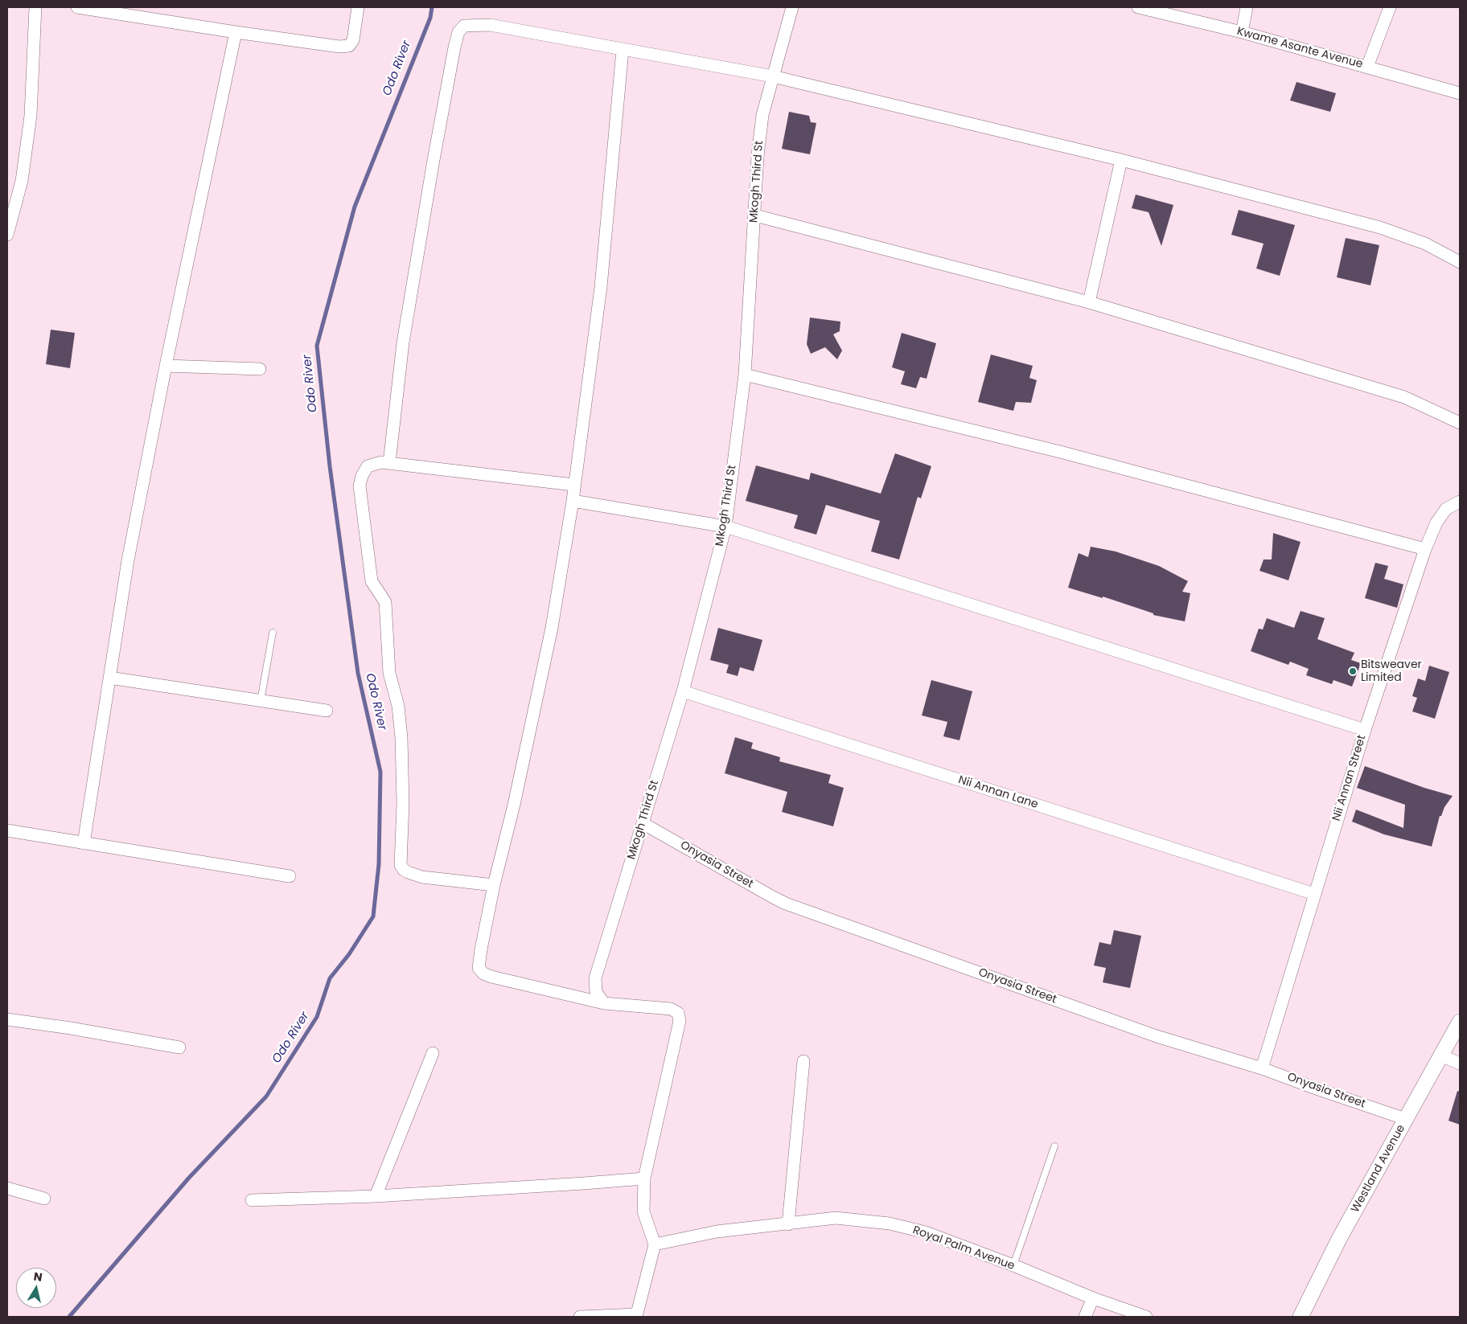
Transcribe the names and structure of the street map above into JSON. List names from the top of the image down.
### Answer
{
  "streets": {
    "street": [
      "Kwame Asante Avenue",
      "Mkogh Third St",
      "Nii Annan Street",
      "Nii Annan Lane",
      "Onyasia Street",
      "Westland Avenue",
      "Royal Palm Avenue"
    ]
  },
  "crossings": [
    ["Mkogh Third St", "Nii Annan Lane"],
    ["Mkogh Third St", "Onyasia Street"],
    ["Nii Annan Street", "Nii Annan Lane"],
    ["Nii Annan Street", "Onyasia Street"],
    ["Onyasia Street", "Westland Avenue"]
  ],
  "water": ["Odo River"],
  "places": ["Bitsweaver Limited"],
  "north": "top"
}
